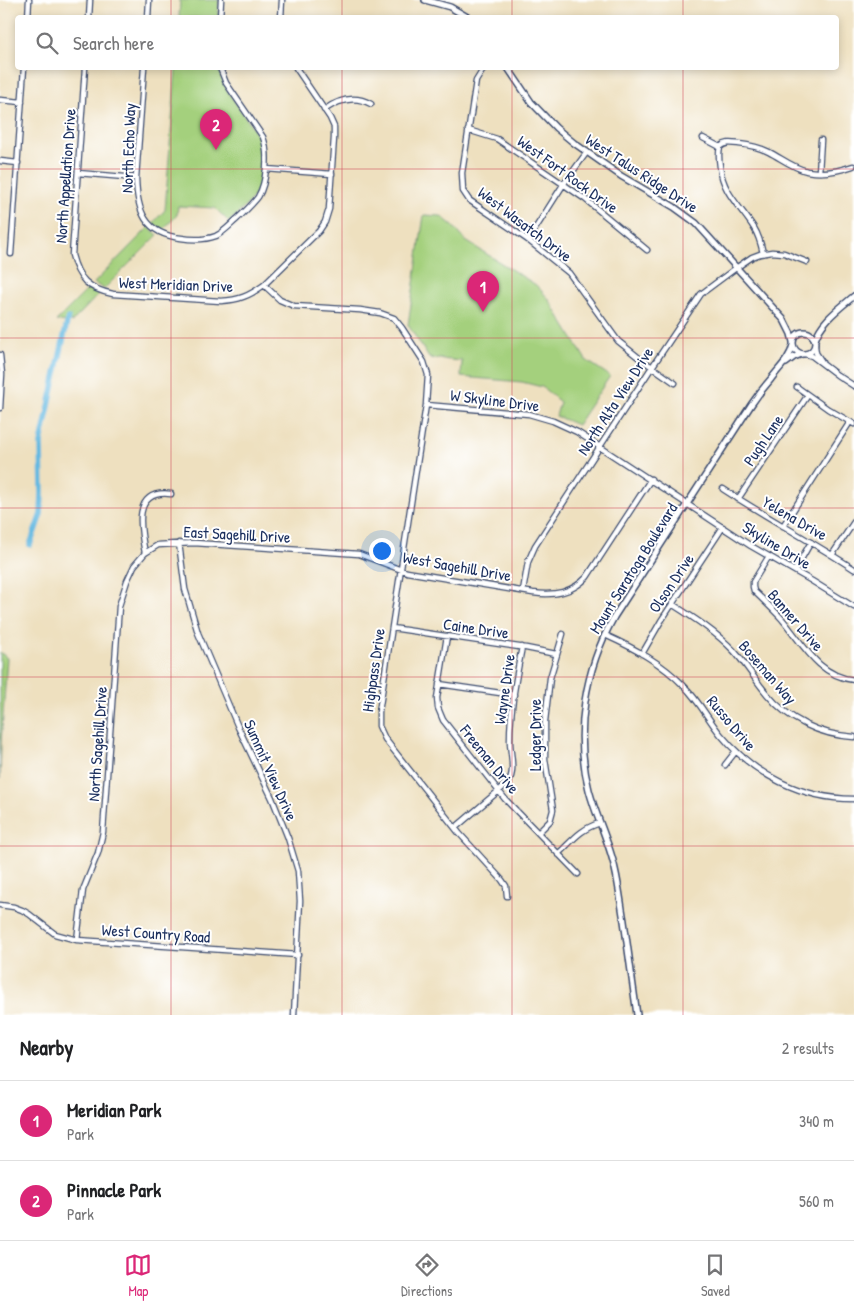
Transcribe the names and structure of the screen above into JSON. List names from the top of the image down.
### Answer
{
  "streets": {
    "street": [
      "North Echo Way",
      "West Talus Ridge Drive",
      "West Fort Rock Drive",
      "North Appellation Drive",
      "West Wasatch Drive",
      "West Meridian Drive",
      "W Skyline Drive",
      "North Alta View Drive",
      "Pugh Lane",
      "Yelena Drive",
      "East Sagehill Drive",
      "Skyline Drive",
      "West Sagehill Drive",
      "Mount Saratoga Boulevard",
      "Olson Drive",
      "Banner Drive",
      "Caine Drive",
      "Highpass Drive",
      "Boseman Way",
      "Wayne Drive",
      "Russo Drive",
      "Ledger Drive",
      "North Sagehill Drive",
      "Freeman Drive",
      "Summit View Drive",
      "West Country Road"
    ]
  },
  "crossings": [
    ["West Talus Ridge Drive", "North Alta View Drive"],
    ["West Talus Ridge Drive", "Mount Saratoga Boulevard"],
    ["West Fort Rock Drive", "West Wasatch Drive"],
    ["North Appellation Drive", "West Meridian Drive"],
    ["West Wasatch Drive", "North Alta View Drive"],
    ["West Meridian Drive", "Highpass Drive"],
    ["W Skyline Drive", "North Alta View Drive"],
    ["W Skyline Drive", "Skyline Drive"],
    ["W Skyline Drive", "Mount Saratoga Boulevard"],
    ["W Skyline Drive", "Highpass Drive"],
    ["North Alta View Drive", "West Sagehill Drive"],
    ["Pugh Lane", "Yelena Drive"],
    ["East Sagehill Drive", "West Sagehill Drive"],
    ["East Sagehill Drive", "North Sagehill Drive"],
    ["East Sagehill Drive", "Summit View Drive"],
    ["Skyline Drive", "Mount Saratoga Boulevard"],
    ["Skyline Drive", "Olson Drive"],
    ["Skyline Drive", "Banner Drive"],
    ["West Sagehill Drive", "Highpass Drive"],
    ["Mount Saratoga Boulevard", "Russo Drive"],
    ["Olson Drive", "Boseman Way"],
    ["Olson Drive", "Russo Drive"],
    ["Caine Drive", "Highpass Drive"],
    ["Caine Drive", "Wayne Drive"],
    ["Caine Drive", "Ledger Drive"],
    ["Caine Drive", "Freeman Drive"],
    ["Highpass Drive", "Wayne Drive"],
    ["Wayne Drive", "Freeman Drive"],
    ["Ledger Drive", "Freeman Drive"],
    ["North Sagehill Drive", "West Country Road"],
    ["Summit View Drive", "West Country Road"]
  ],
  "page": {
    "search": "Search here",
    "pins": ["2", "1"],
    "heading": ["Nearby", "2 results"],
    "list": [
      {
        "mark": "1",
        "name": "Meridian Park",
        "note": "Park",
        "value": "340 m"
      },
      {
        "mark": "2",
        "name": "Pinnacle Park",
        "note": "Park",
        "value": "560 m"
      }
    ],
    "nav": ["Map", "Directions", "Saved"]
  }
}
